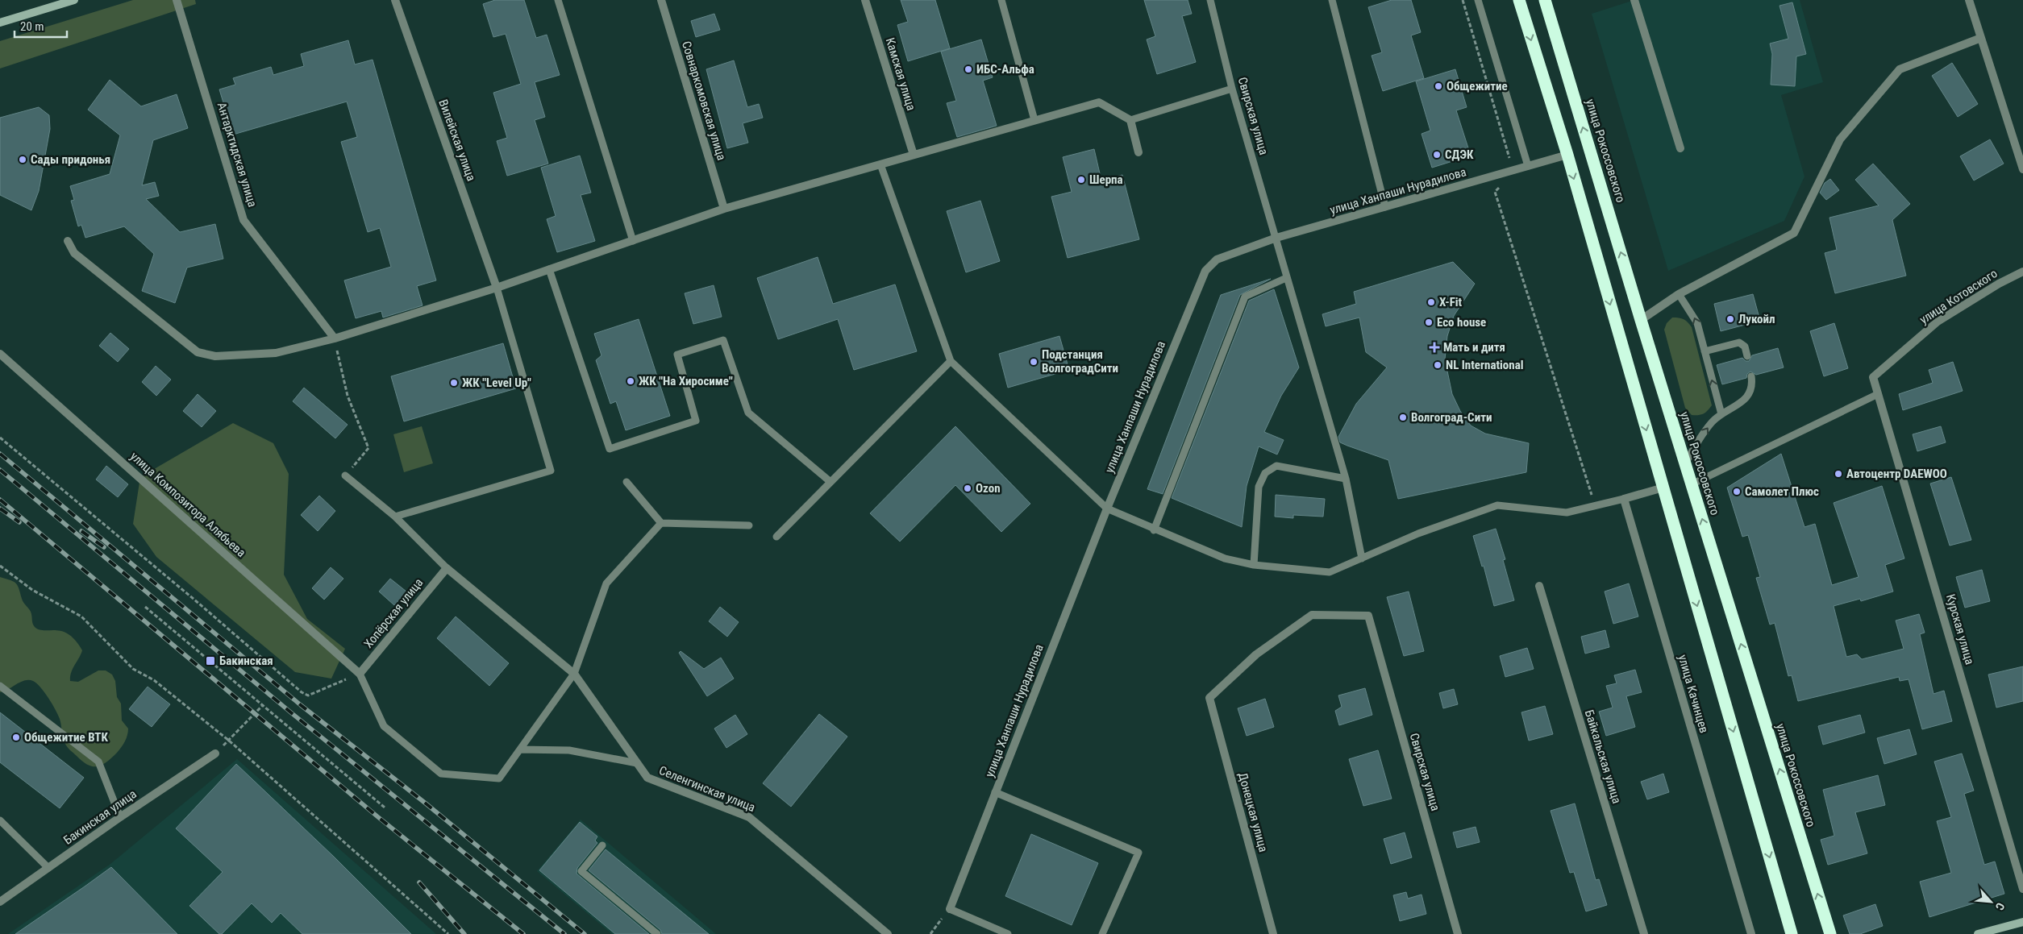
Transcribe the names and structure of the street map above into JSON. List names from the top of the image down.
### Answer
{
  "streets": {
    "highway": ["улица Рокоссовского"],
    "street": [
      "Камская улица",
      "Совнаркомовская улица",
      "Свирская улица",
      "Вилейская улица",
      "Антарктидская улица",
      "улица Ханпаши Нурадилова",
      "улица Котовского",
      "улица Композитора Алябьева",
      "Хопёрская улица",
      "Курская улица",
      "улица Качинцев",
      "Байкальская улица",
      "Селенгинская улица",
      "Донецкая улица",
      "Бакинская улица"
    ]
  },
  "crossings": [
    ["Свирская улица", "улица Ханпаши Нурадилова"],
    ["Свирская улица", "Донецкая улица"],
    ["улица Котовского", "Курская улица"],
    ["улица Композитора Алябьева", "Хопёрская улица"],
    ["Хопёрская улица", "Селенгинская улица"]
  ],
  "places": {
    "other": [
      "ИБС-Альфа",
      "Общежитие",
      "СДЭК",
      "Сады придонья",
      "Шерпа",
      "X-Fit",
      "Лукойл",
      "Eco house",
      "Подстанция ВолгоградСити",
      "NL International",
      "ЖК \"На Хиросиме\"",
      "ЖК \"Level Up\"",
      "Волгоград-Сити",
      "Автоцентр DAEWOO",
      "Ozon",
      "Самолет Плюс",
      "Общежитие ВТК"
    ],
    "health": ["Мать и дитя"],
    "transit": ["Бакинская"]
  },
  "scale_bar": "20 m",
  "north": "bottom right"
}
